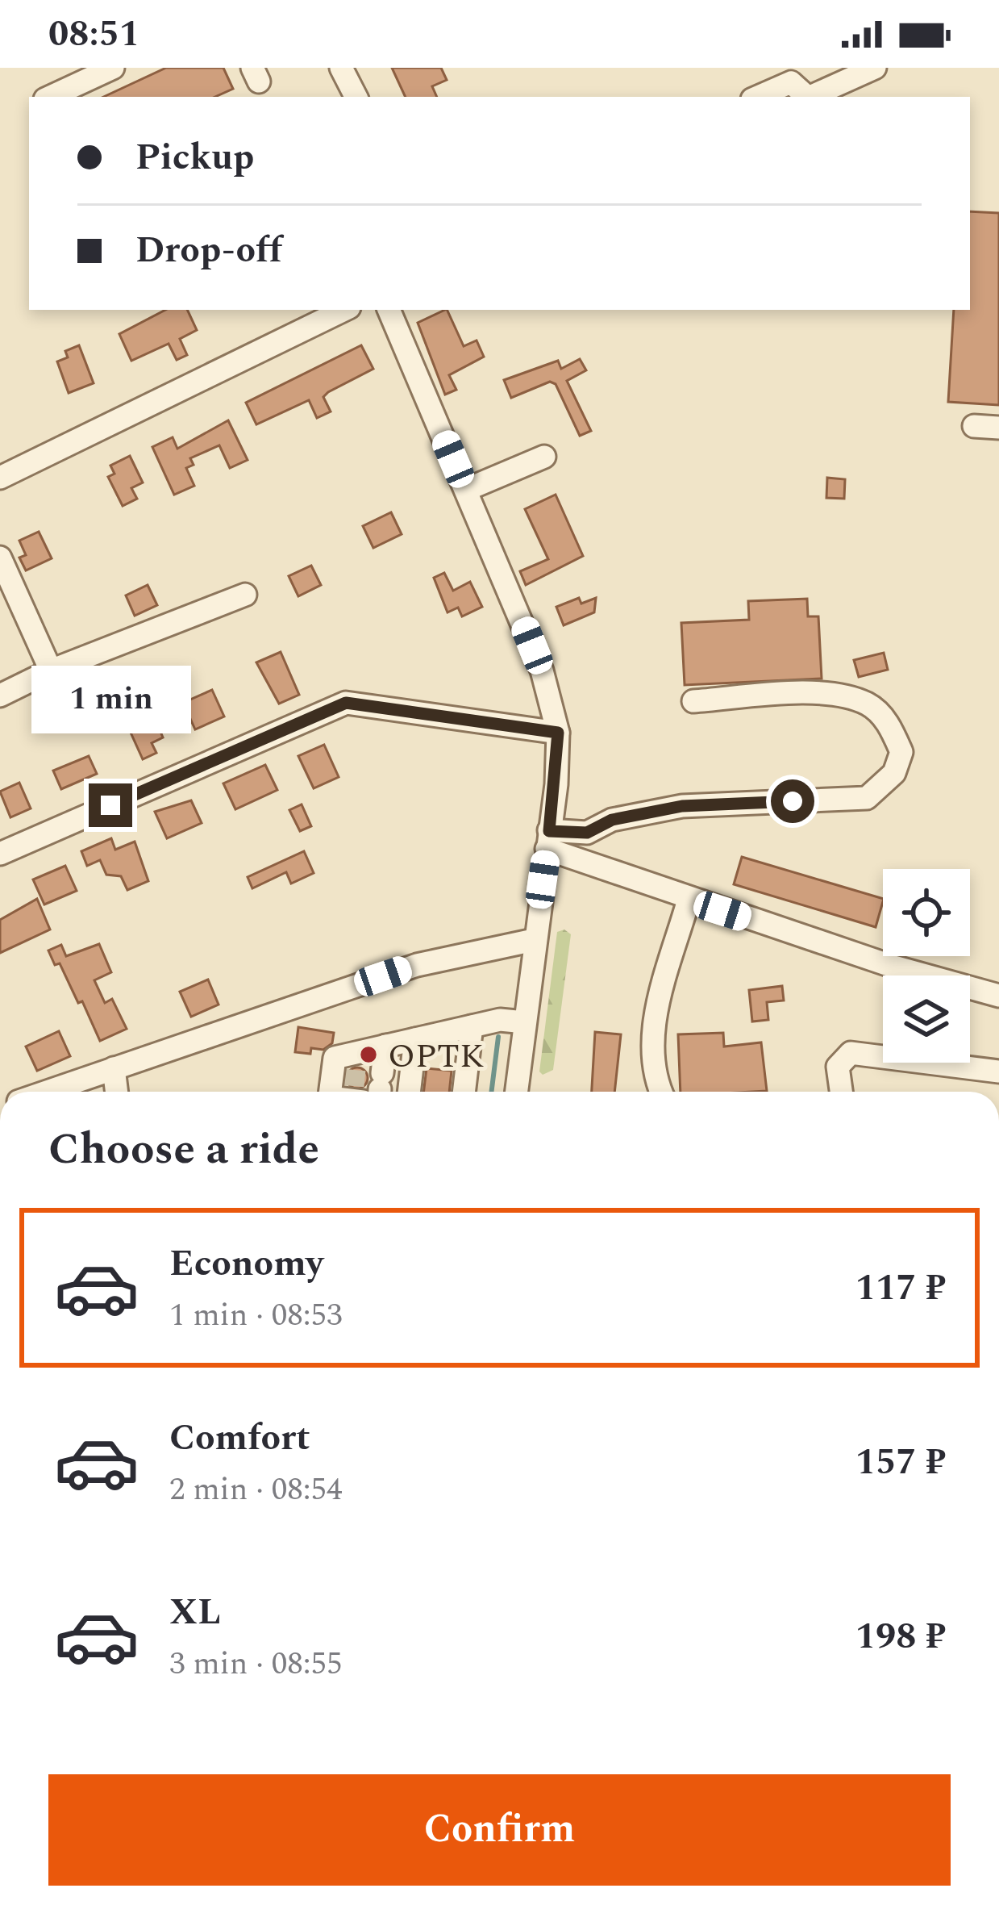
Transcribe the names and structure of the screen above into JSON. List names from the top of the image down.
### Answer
{
  "places": ["ОРТК"],
  "page": {
    "status": "08:51",
    "banner": ["Pickup", "Drop-off"],
    "bubble": "1 min",
    "heading": "Choose a ride",
    "list": [
      {
        "name": "Economy",
        "note": "1 min · 08:53",
        "value": "117 ₽"
      },
      {
        "name": "Comfort",
        "note": "2 min · 08:54",
        "value": "157 ₽"
      },
      {
        "name": "XL",
        "note": "3 min · 08:55",
        "value": "198 ₽"
      }
    ],
    "buttons": "Confirm"
  }
}
